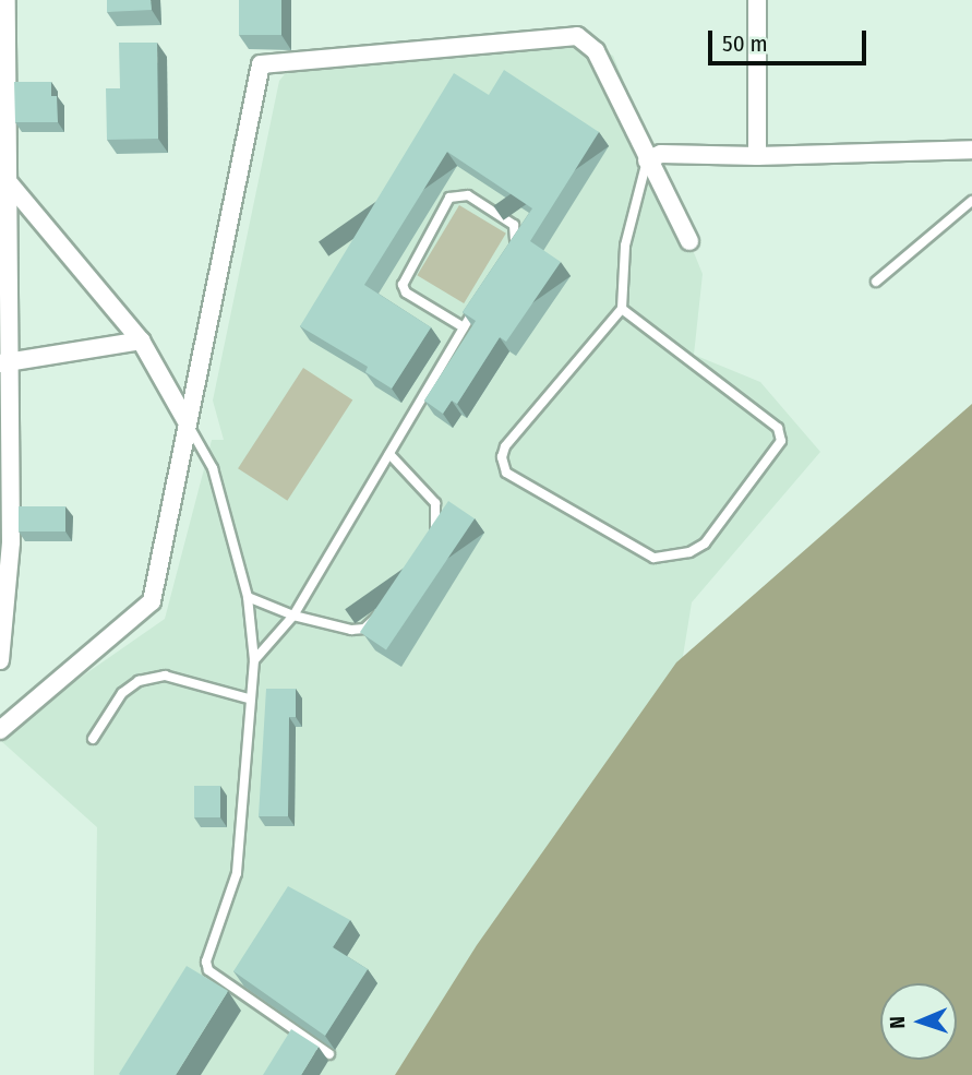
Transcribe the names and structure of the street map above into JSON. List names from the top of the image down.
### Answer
{
  "scale_bar": "50 m",
  "north": "left"
}
